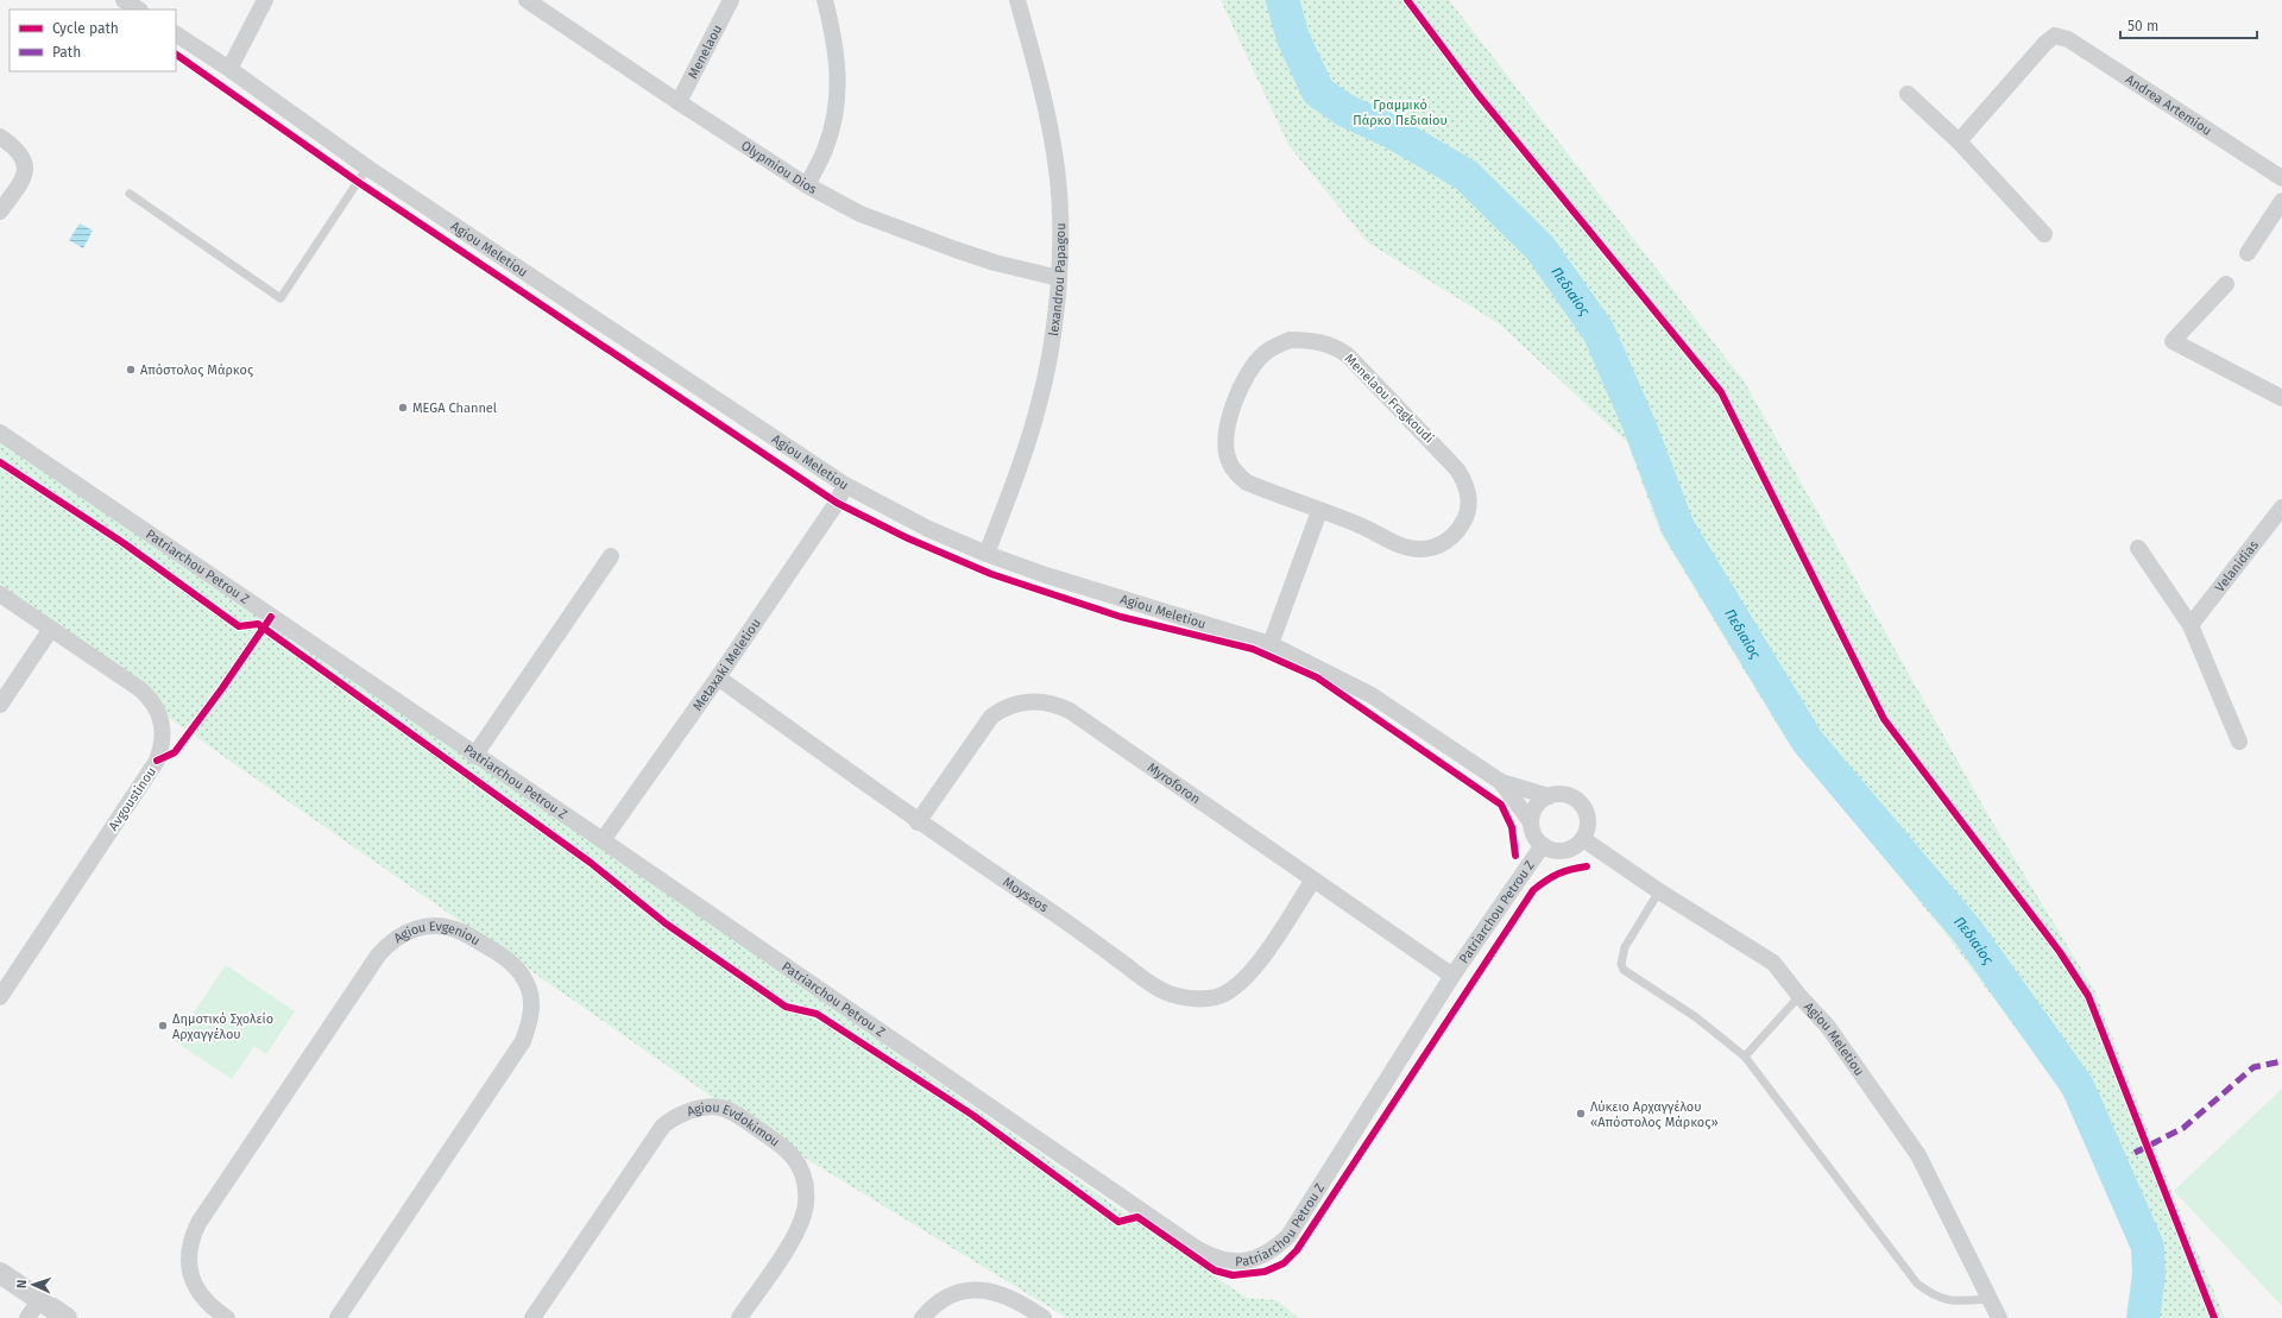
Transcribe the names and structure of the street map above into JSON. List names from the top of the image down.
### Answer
{
  "streets": {
    "street": [
      "Menelaou",
      "Andrea Artemiou",
      "Olypmiou Dios",
      "Agiou Meletiou",
      "lexandrou Papagou",
      "Menelaou Fragkoudi",
      "Patriarchou Petrou Z",
      "Velanidias",
      "Metaxaki Meletiou",
      "Myroforon",
      "Avgoustinou",
      "Moyseos",
      "Agiou Evgeniou",
      "Agiou Evdokimou"
    ]
  },
  "crossings": [
    ["Menelaou", "Olypmiou Dios"],
    ["Olypmiou Dios", "lexandrou Papagou"],
    ["Agiou Meletiou", "lexandrou Papagou"],
    ["Agiou Meletiou", "Patriarchou Petrou Z"],
    ["Agiou Meletiou", "Metaxaki Meletiou"],
    ["Patriarchou Petrou Z", "Metaxaki Meletiou"],
    ["Patriarchou Petrou Z", "Myroforon"],
    ["Metaxaki Meletiou", "Moyseos"],
    ["Myroforon", "Moyseos"]
  ],
  "water": ["Πεδιαίος"],
  "parks": ["Γραμμικό Πάρκο Πεδιαίου"],
  "places": [
    "Απόστολος Μάρκος",
    "MEGA Channel",
    "Δημοτικό Σχολείο Αρχαγγέλου",
    "Λύκειο Αρχαγγέλου «Απόστολος Μάρκος»"
  ],
  "legend": ["Cycle path", "Path"],
  "scale_bar": "50 m",
  "north": "left"
}
